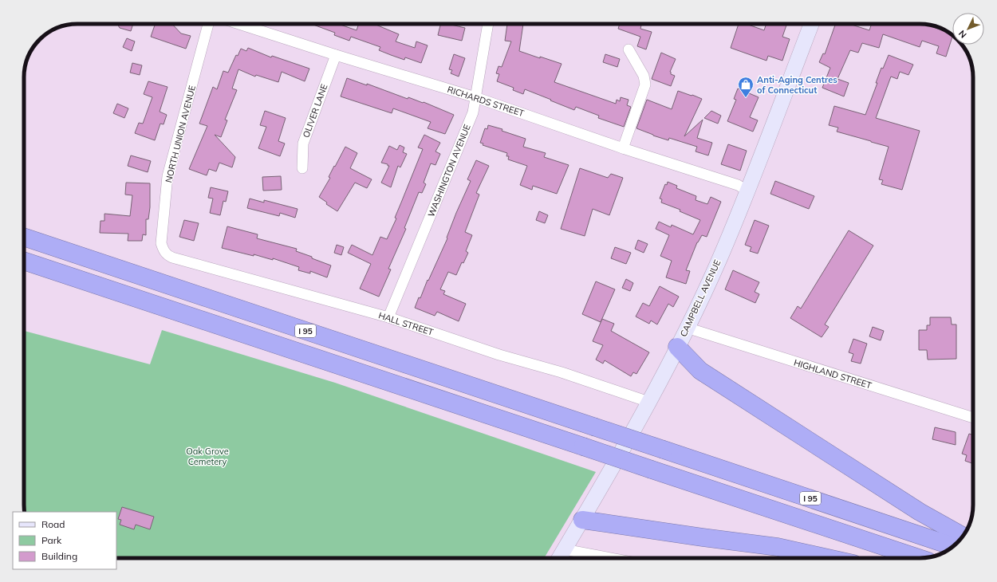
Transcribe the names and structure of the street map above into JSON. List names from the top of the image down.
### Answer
{
  "streets": {
    "highway": ["I 95"],
    "main road": ["CAMPBELL AVENUE"],
    "street": [
      "RICHARDS STREET",
      "OLIVER LANE",
      "NORTH UNION AVENUE",
      "WASHINGTON AVENUE",
      "HALL STREET",
      "HIGHLAND STREET"
    ]
  },
  "crossings": [
    ["RICHARDS STREET", "OLIVER LANE"],
    ["RICHARDS STREET", "WASHINGTON AVENUE"],
    ["RICHARDS STREET", "CAMPBELL AVENUE"],
    ["NORTH UNION AVENUE", "HALL STREET"],
    ["WASHINGTON AVENUE", "HALL STREET"],
    ["CAMPBELL AVENUE", "HALL STREET"],
    ["CAMPBELL AVENUE", "HIGHLAND STREET"]
  ],
  "parks": ["Oak Grove Cemetery"],
  "places": {
    "shop": ["Anti-Aging Centres of Connecticut"]
  },
  "legend": ["Road", "Park", "Building"],
  "north": "bottom left"
}
